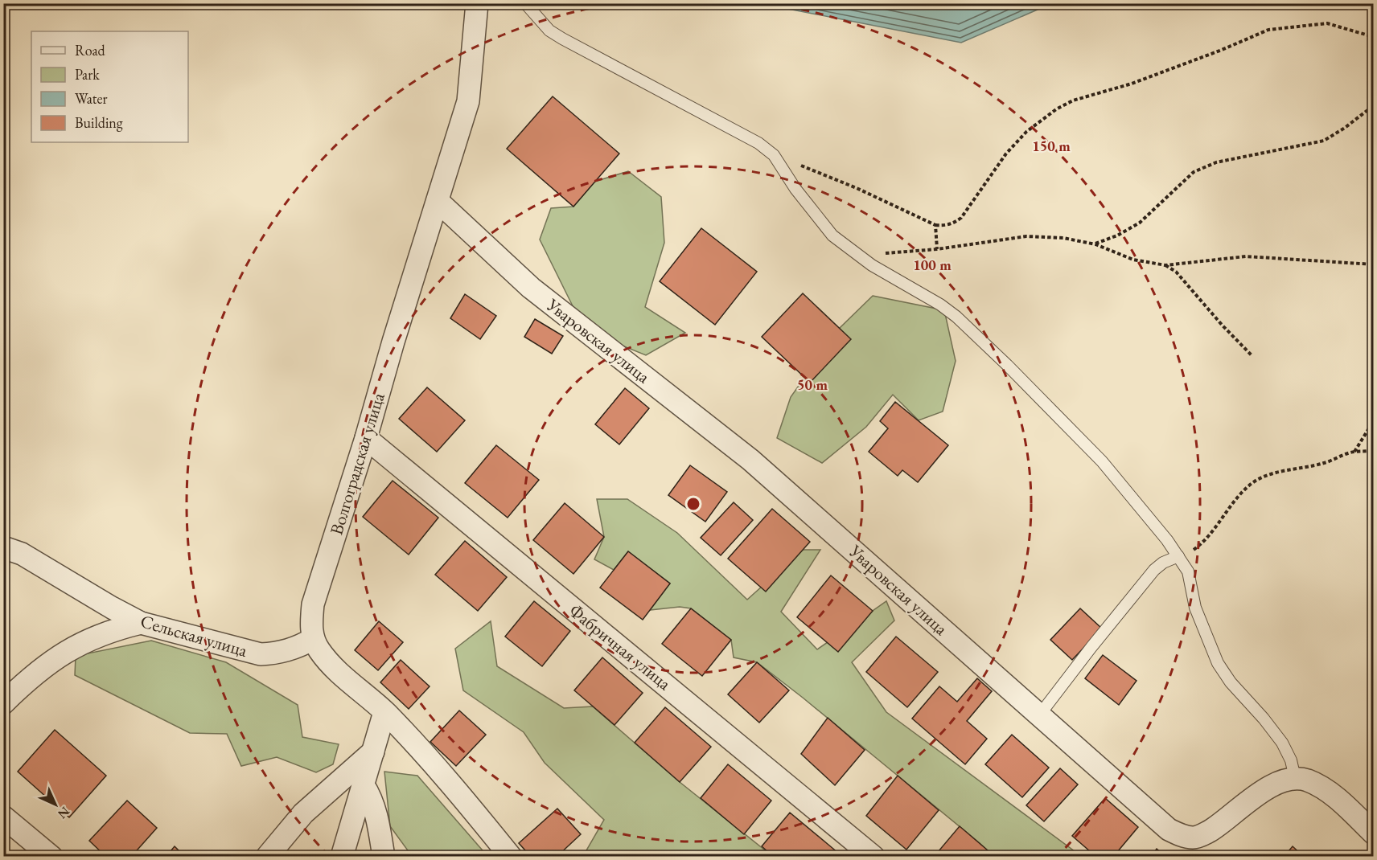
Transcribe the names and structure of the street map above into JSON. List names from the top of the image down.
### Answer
{
  "streets": {
    "street": [
      "Уваровская улица",
      "Волгоградская улица",
      "Сельская улица",
      "Фабричная улица"
    ]
  },
  "crossings": [
    ["Уваровская улица", "Волгоградская улица"],
    ["Волгоградская улица", "Сельская улица"],
    ["Волгоградская улица", "Фабричная улица"]
  ],
  "legend": [
    "Road",
    "Park",
    "Water",
    "Building"
  ],
  "north": "bottom right",
  "rings": ["150 m", "100 m", "50 m"]
}
